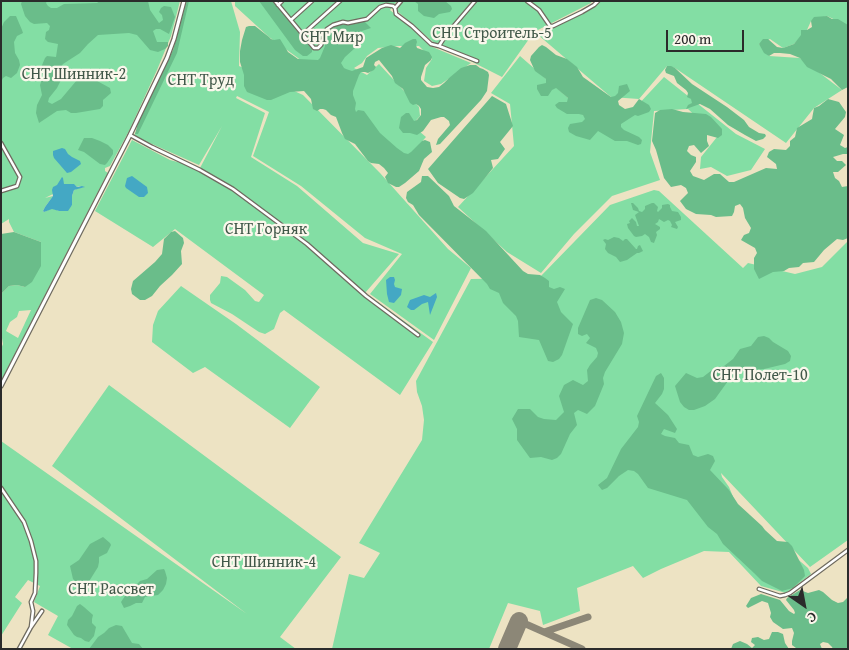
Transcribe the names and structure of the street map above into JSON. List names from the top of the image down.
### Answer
{
  "parks": [
    "СНТ Строитель-5",
    "СНТ Мир",
    "СНТ Шинник-2",
    "СНТ Труд",
    "СНТ Горняк",
    "СНТ Полет-10",
    "СНТ Шинник-4",
    "СНТ Рассвет"
  ],
  "scale_bar": "200 m",
  "north": "bottom right"
}
